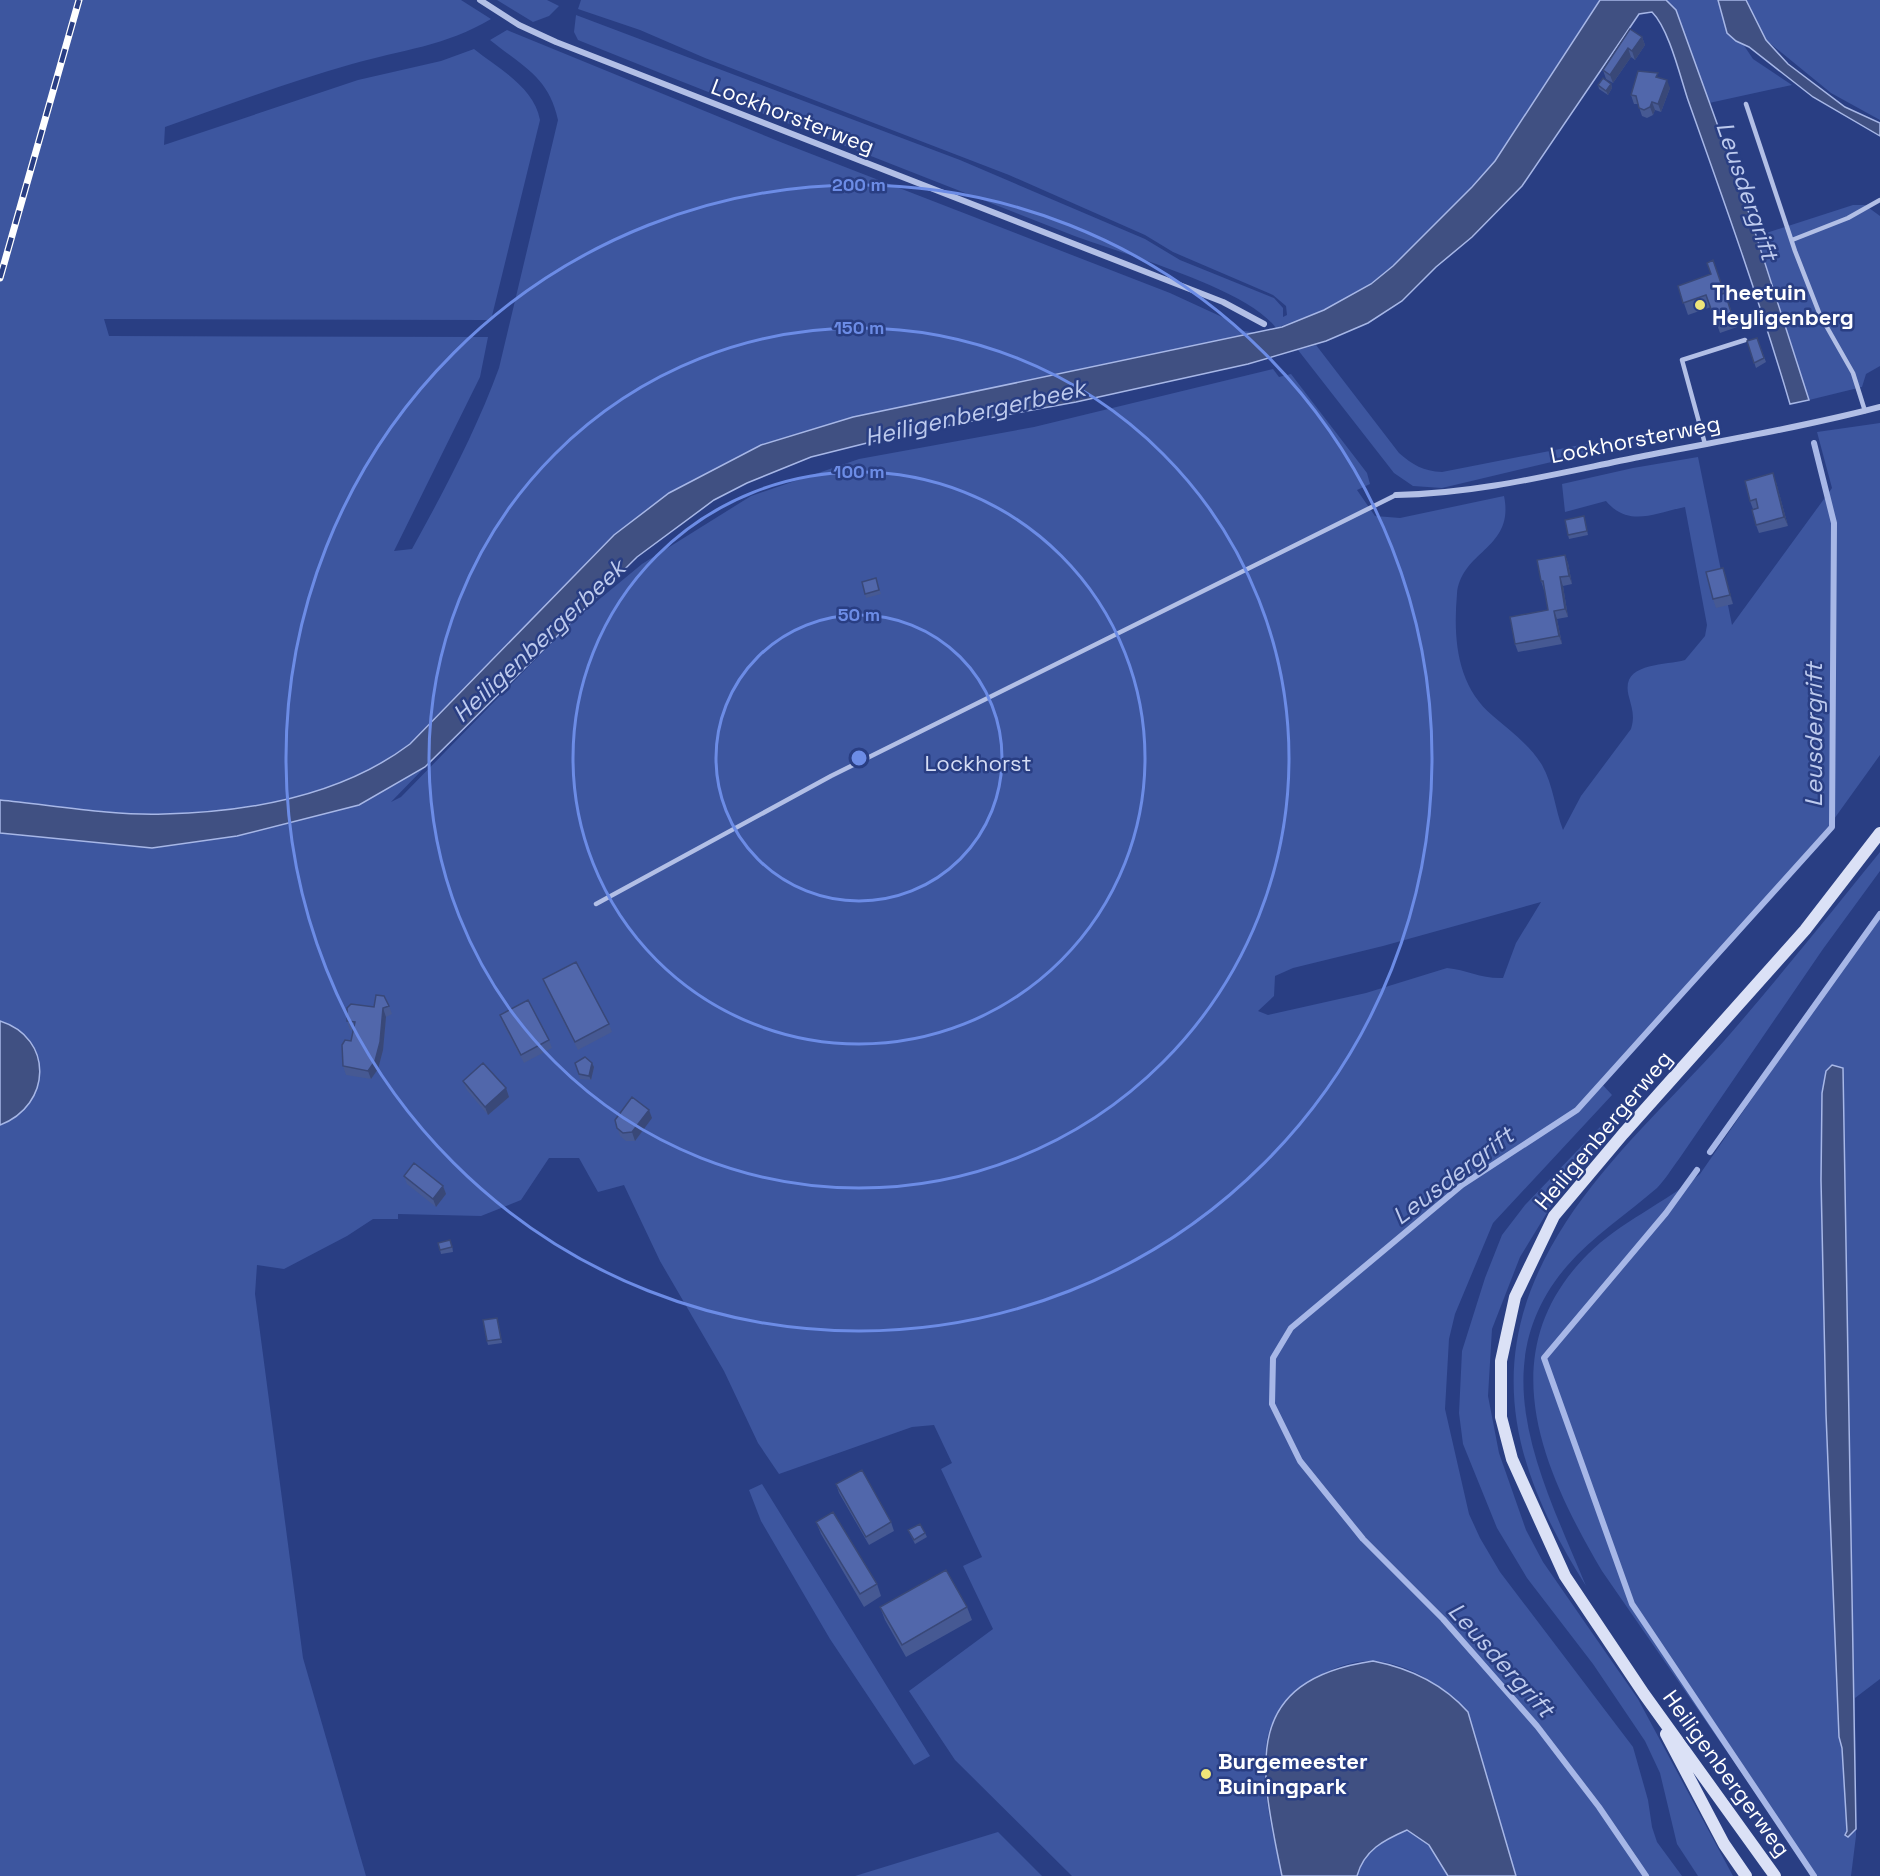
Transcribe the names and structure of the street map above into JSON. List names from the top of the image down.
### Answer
{
  "streets": {
    "main road": ["Heiligenbergerweg"],
    "street": ["Lockhorsterweg"]
  },
  "water": ["Leusdergrift", "Heiligenbergerbeek"],
  "parks": ["Lockhorst"],
  "places": ["Theetuin Heyligenberg", "Burgemeester Buiningpark"],
  "rings": [
    "200 m",
    "150 m",
    "100 m",
    "50 m"
  ]
}
